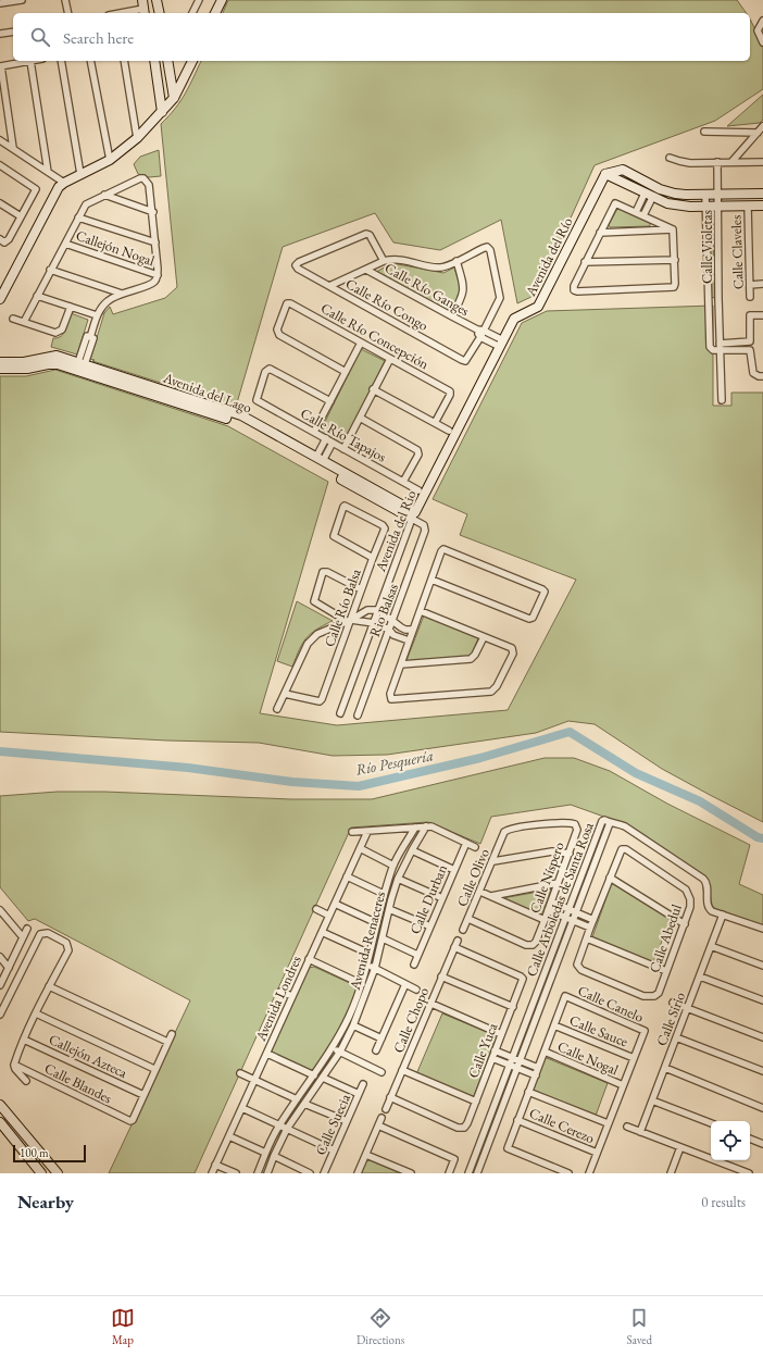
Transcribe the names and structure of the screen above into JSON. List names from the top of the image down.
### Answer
{
  "streets": {
    "street": [
      "Calle Violetas",
      "Callejón Nogal",
      "Calle Claveles",
      "Avenida del Río",
      "Calle Río Ganges",
      "Calle Río Congo",
      "Calle Río Concepción",
      "Avenida del Lago",
      "Calle Río Tapajos",
      "Avenida del Rio",
      "Calle Río Balsa",
      "Rio Balsas",
      "Calle Olivo",
      "Calle Níspero",
      "Calle Durban",
      "Calle Arboledas de Santa Rosa",
      "Calle Abedul",
      "Avenida Renaceres",
      "Avenida Londres",
      "Calle Canelo",
      "Calle Sirio",
      "Calle Chopo",
      "Calle Sauce",
      "Calle Yuca",
      "Callejón Azteca",
      "Calle Nogal",
      "Calle Blandes",
      "Calle Suecia",
      "Calle Cerezo"
    ]
  },
  "crossings": [
    ["Avenida del Río", "Calle Río Ganges"],
    ["Avenida del Río", "Avenida del Rio"],
    ["Calle Río Ganges", "Avenida del Rio"],
    ["Avenida del Lago", "Avenida del Rio"],
    ["Avenida del Lago", "Rio Balsas"],
    ["Avenida del Rio", "Rio Balsas"],
    ["Calle Olivo", "Calle Níspero"],
    ["Calle Canelo", "Calle Sauce"],
    ["Calle Canelo", "Calle Nogal"],
    ["Calle Canelo", "Calle Cerezo"],
    ["Calle Chopo", "Calle Yuca"],
    ["Callejón Azteca", "Calle Blandes"]
  ],
  "water": ["Río Pesquería"],
  "scale_bar": "100 m",
  "page": {
    "search": "Search here",
    "scale": "100 m",
    "heading": ["Nearby", "0 results"],
    "nav": ["Map", "Directions", "Saved"]
  }
}
